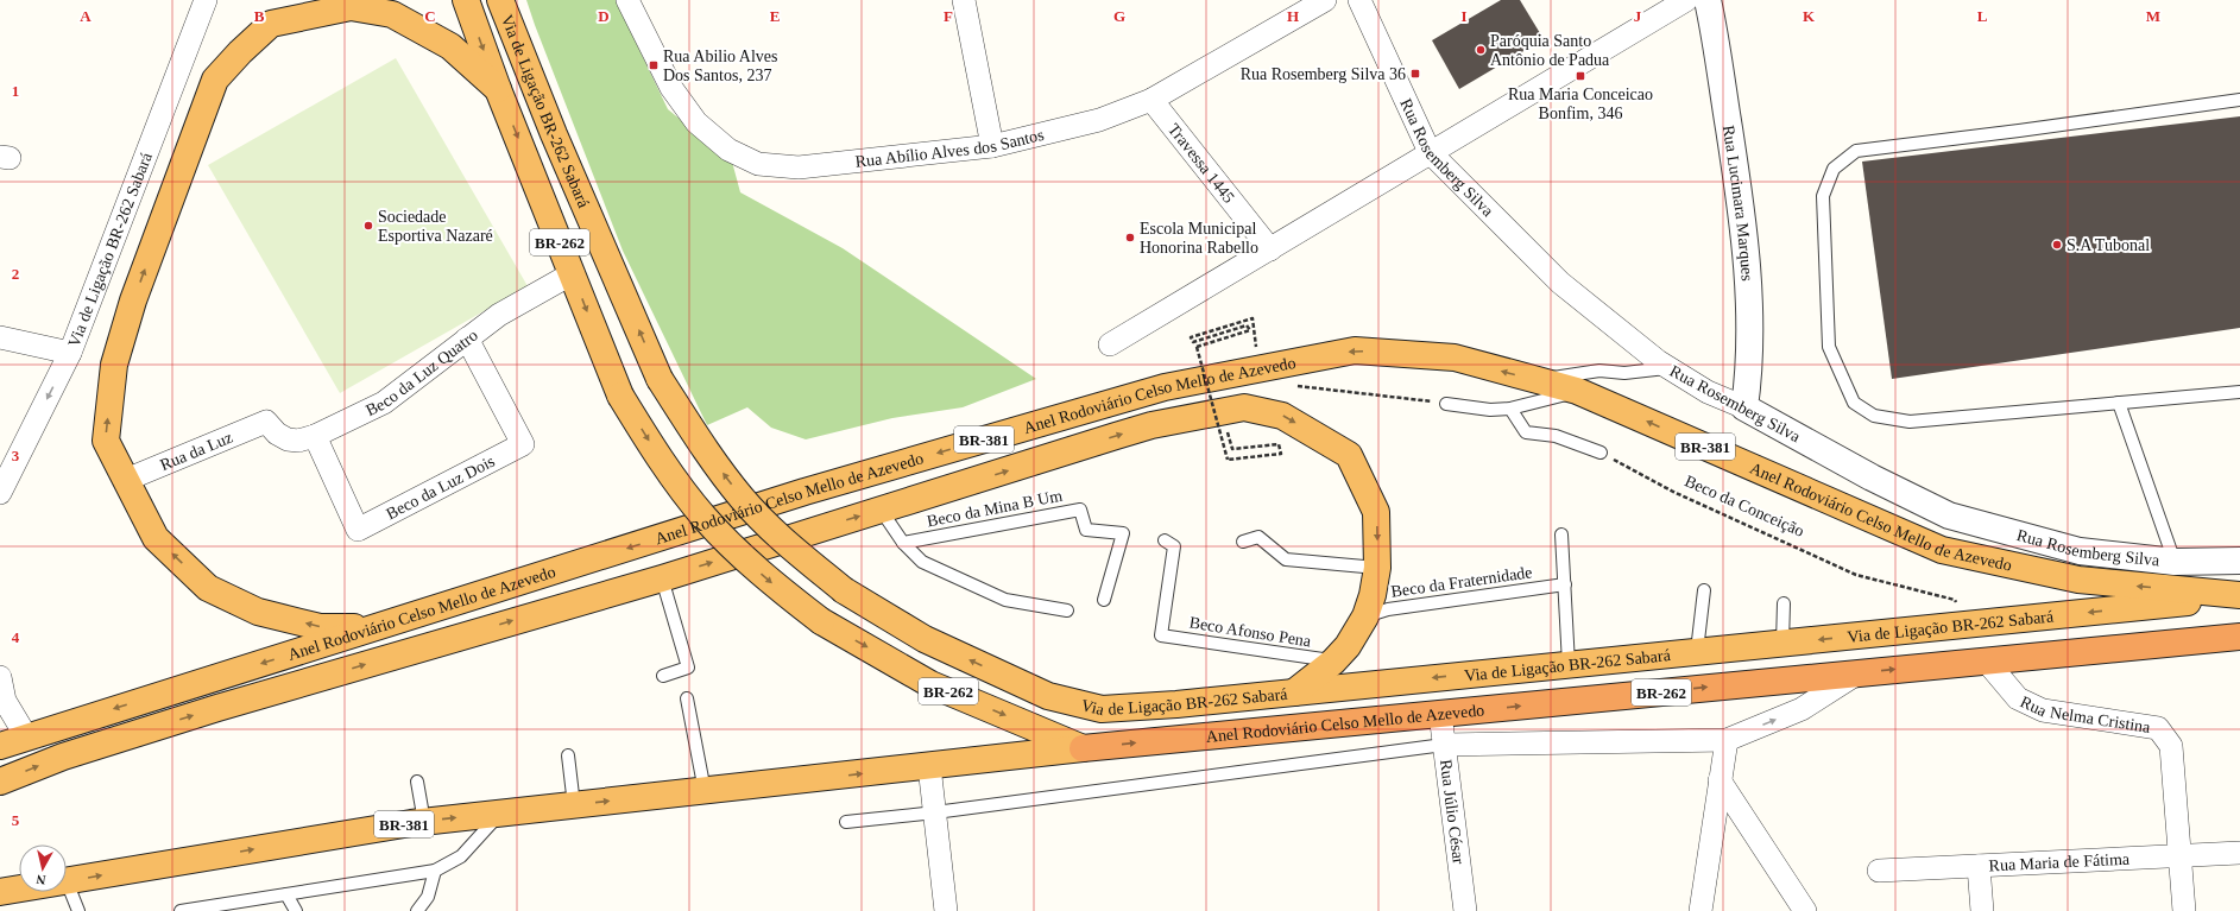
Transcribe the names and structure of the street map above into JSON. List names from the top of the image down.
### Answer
{
  "streets": {
    "highway": [
      "Via de Ligação BR-262 Sabará",
      "BR-262",
      "Anel Rodoviário Celso Mello de Azevedo",
      "BR-381"
    ],
    "street": [
      "Rua Abílio Alves dos Santos",
      "Rua Rosemberg Silva",
      "Travessa 1445",
      "Rua Lucimara Marques",
      "Beco da Luz Quatro",
      "Rua da Luz",
      "Beco da Luz Dois",
      "Rua Nelma Cristina",
      "Rua Júlio César",
      "Rua Maria de Fátima"
    ],
    "lane": ["Beco da Mina B Um", "Beco da Fraternidade", "Beco Afonso Pena"],
    "path": ["Beco da Conceição"]
  },
  "crossings": [
    ["Via de Ligação BR-262 Sabará", "Beco da Luz Quatro"],
    ["Via de Ligação BR-262 Sabará", "Anel Rodoviário Celso Mello de Azevedo"],
    ["Via de Ligação BR-262 Sabará", "Beco da Conceição"],
    ["Rua Abílio Alves dos Santos", "Travessa 1445"],
    ["Rua Rosemberg Silva", "Rua Lucimara Marques"],
    ["Beco da Luz Quatro", "Rua da Luz"],
    ["Beco da Luz Quatro", "Beco da Luz Dois"],
    ["Anel Rodoviário Celso Mello de Azevedo", "Rua Nelma Cristina"],
    ["Anel Rodoviário Celso Mello de Azevedo", "Rua Júlio César"],
    ["Rua Nelma Cristina", "Rua Maria de Fátima"]
  ],
  "places": {
    "other": [
      "Paróquia Santo Antônio de Padua",
      "Sociedade Esportiva Nazaré",
      "Escola Municipal Honorina Rabello",
      "S.A Tubonal"
    ],
    "transit": ["Rua Abilio Alves Dos Santos, 237", "Rua Rosemberg Silva 36", "Rua Maria Conceicao Bonfim, 346"]
  },
  "north": "bottom",
  "grid": {
    "columns": [
      "A",
      "B",
      "C",
      "D",
      "E",
      "F",
      "G",
      "H",
      "I",
      "J",
      "K",
      "L",
      "M"
    ],
    "rows": [
      "1",
      "2",
      "3",
      "4",
      "5"
    ]
  }
}
